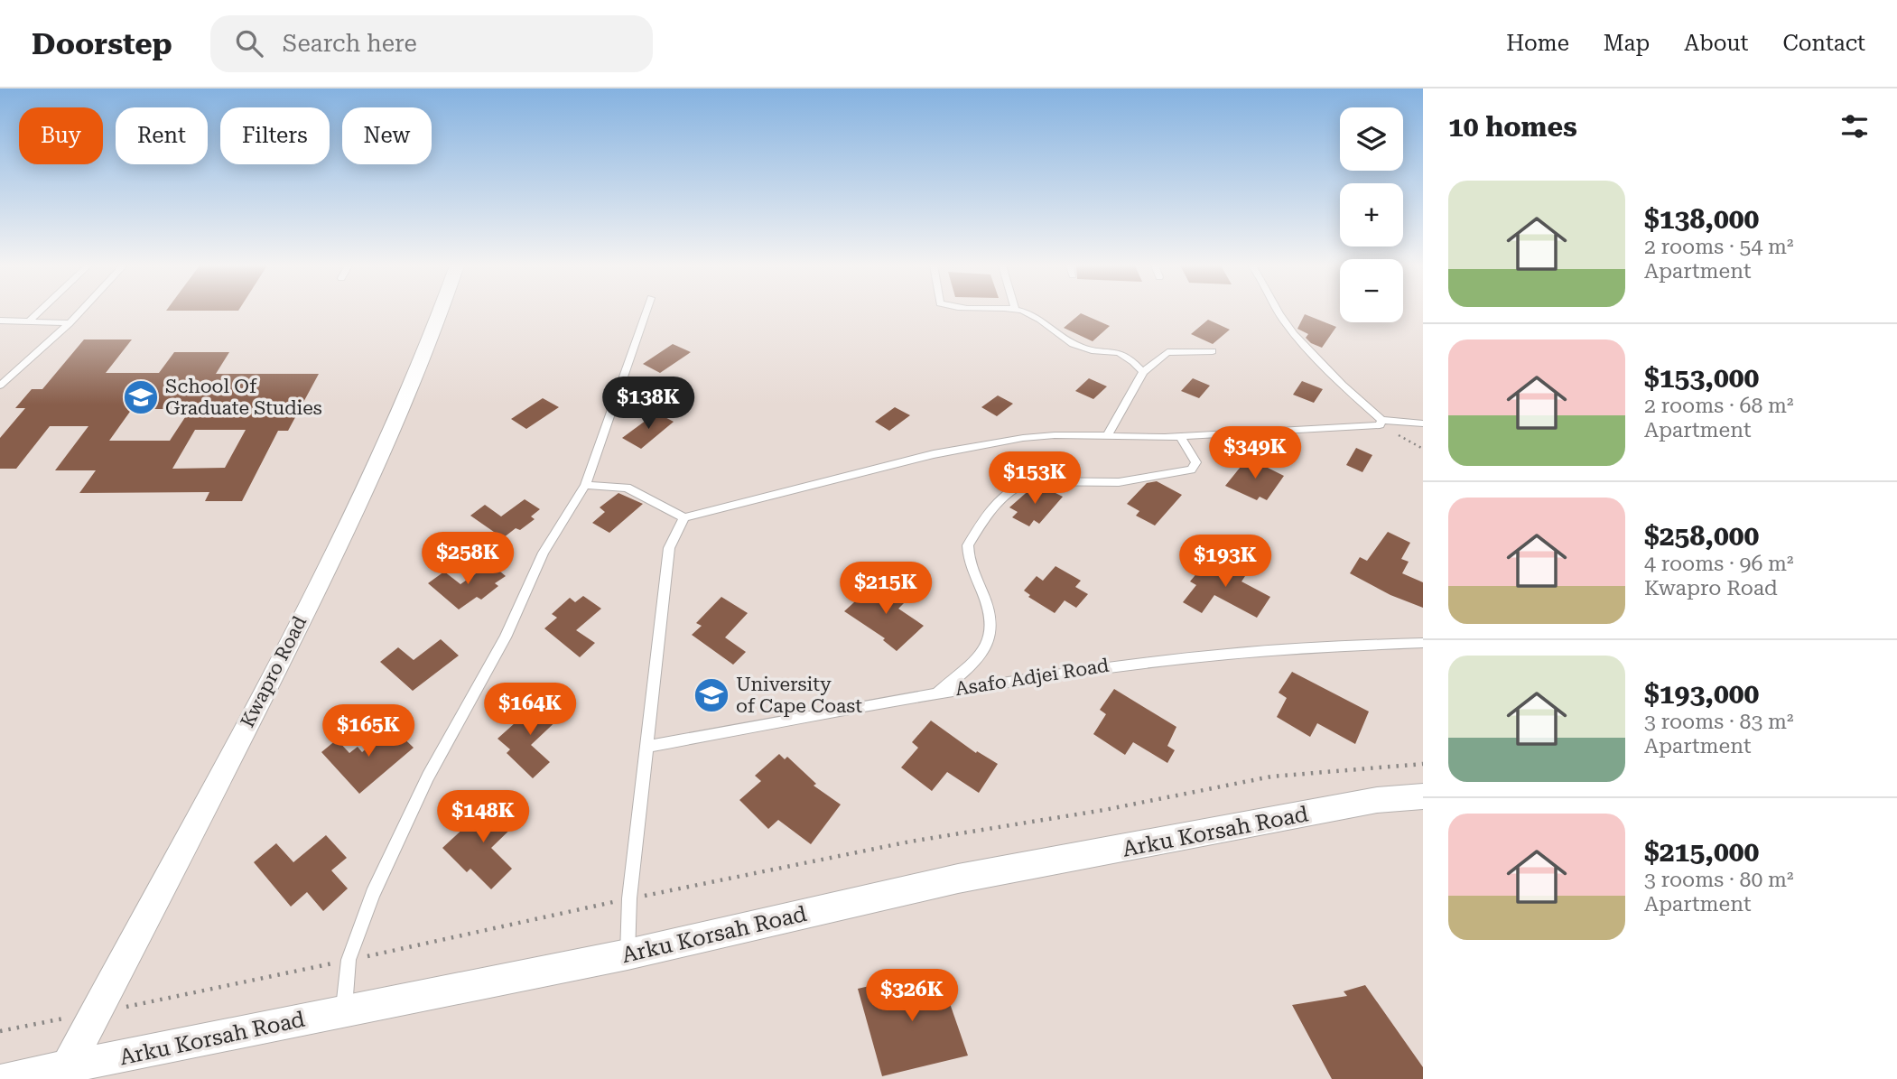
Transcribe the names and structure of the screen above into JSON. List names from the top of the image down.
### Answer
{
  "streets": {
    "street": ["Kwapro Road", "Arku Korsah Road"],
    "lane": ["Asafo Adjei Road"]
  },
  "crossings": [
    ["Kwapro Road", "Arku Korsah Road"]
  ],
  "places": {
    "school or university": ["School Of Graduate Studies", "University of Cape Coast"]
  },
  "page": {
    "header": "Doorstep",
    "search": "Search here",
    "nav": [
      "Home",
      "Map",
      "About",
      "Contact"
    ],
    "heading": "10 homes",
    "map_buttons": ["+", "−"],
    "chip": [
      "Buy",
      "Rent",
      "Filters",
      "New"
    ],
    "list": [
      {
        "name": "$138,000",
        "note": "2 rooms · 54 m² · Apartment"
      },
      {
        "name": "$153,000",
        "note": "2 rooms · 68 m² · Apartment"
      },
      {
        "name": "$258,000",
        "note": "4 rooms · 96 m² · Kwapro Road"
      },
      {
        "name": "$193,000",
        "note": "3 rooms · 83 m² · Apartment"
      },
      {
        "name": "$215,000",
        "note": "3 rooms · 80 m² · Apartment"
      }
    ],
    "price": [
      "$138K",
      "$349K",
      "$153K",
      "$258K",
      "$193K",
      "$215K",
      "$164K",
      "$165K",
      "$148K",
      "$326K"
    ]
  }
}
